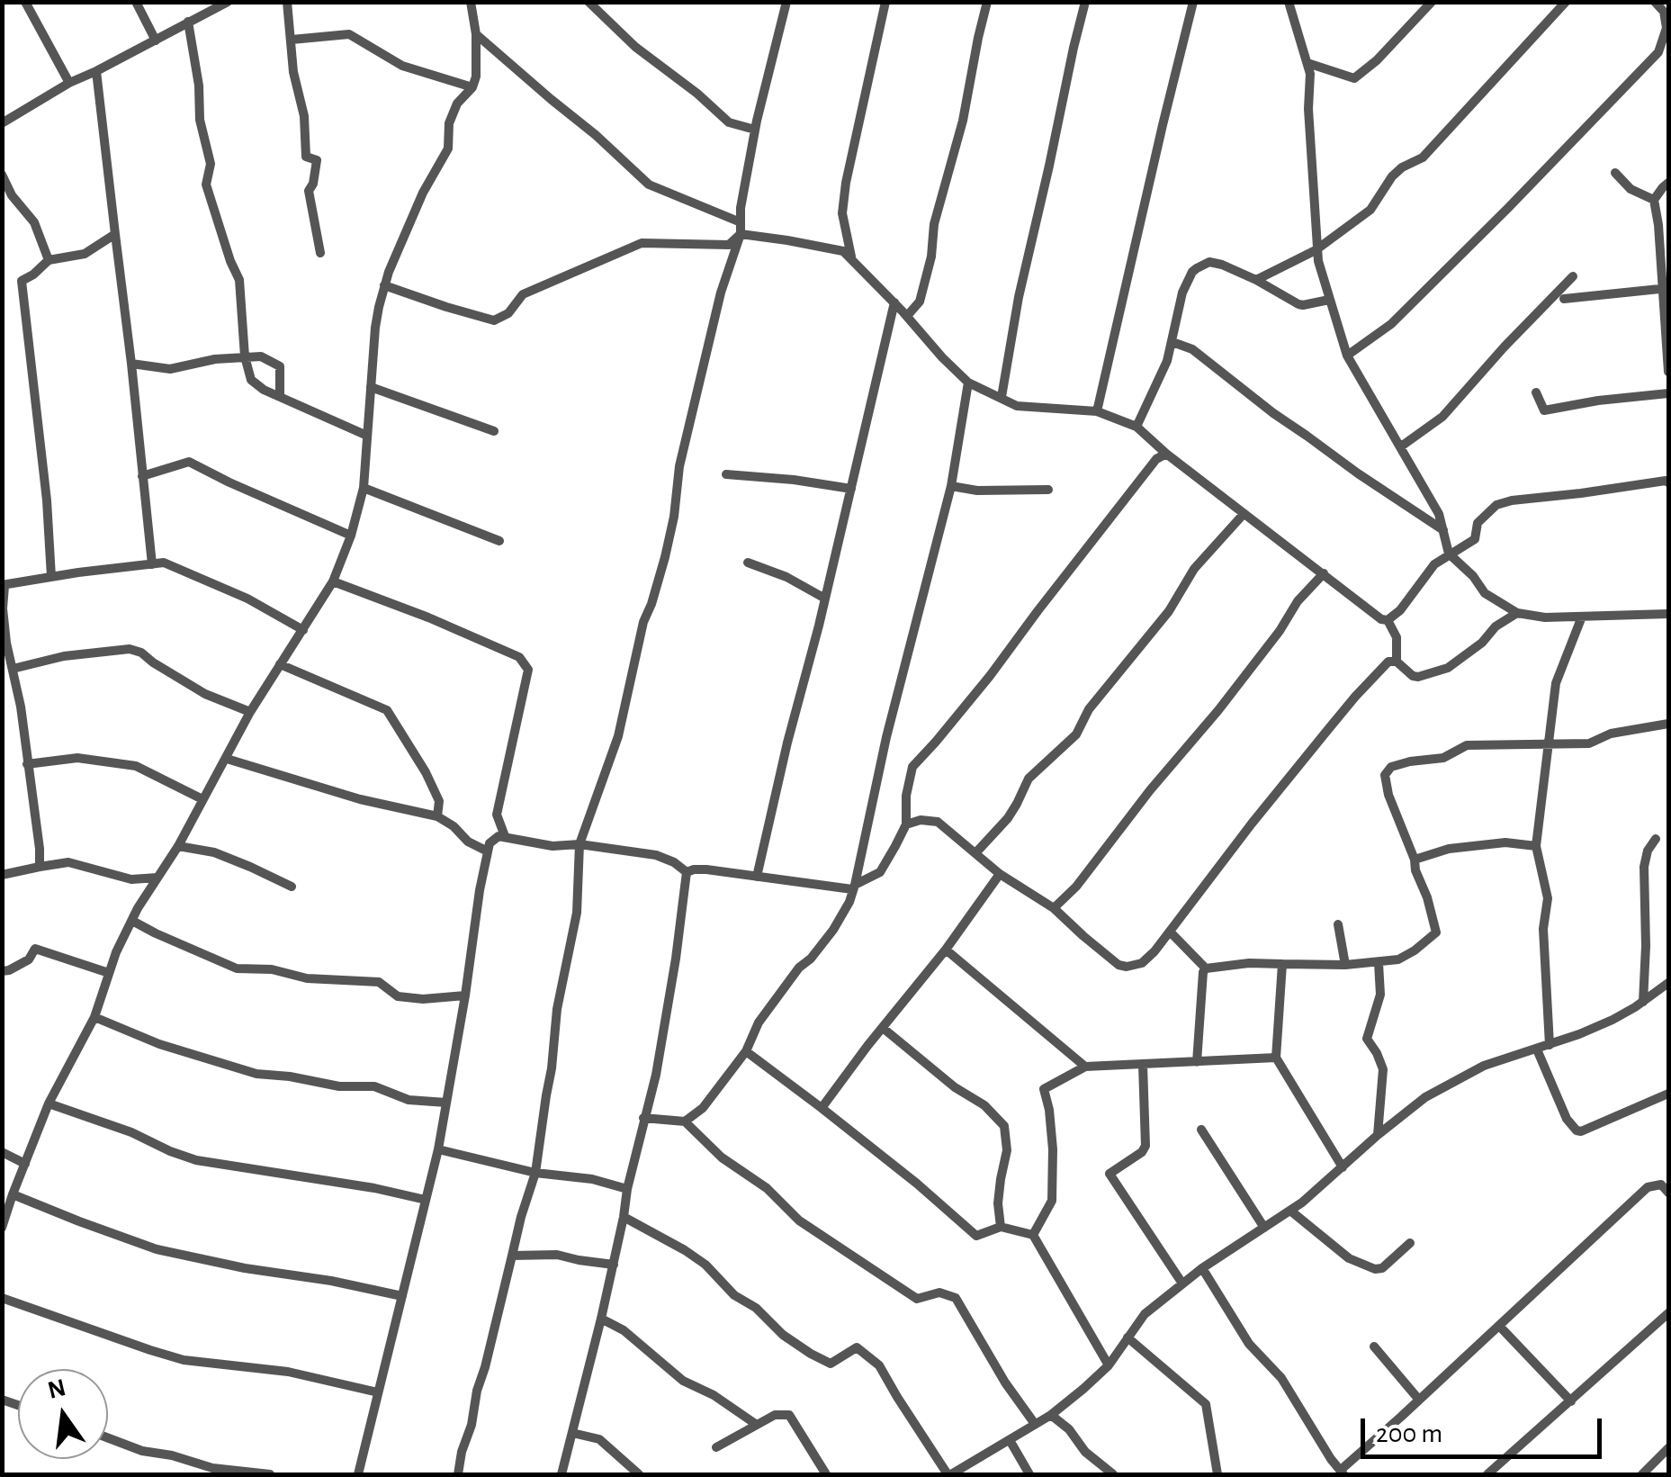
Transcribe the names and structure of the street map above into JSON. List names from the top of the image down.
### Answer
{
  "scale_bar": "200 m",
  "north": "top"
}
